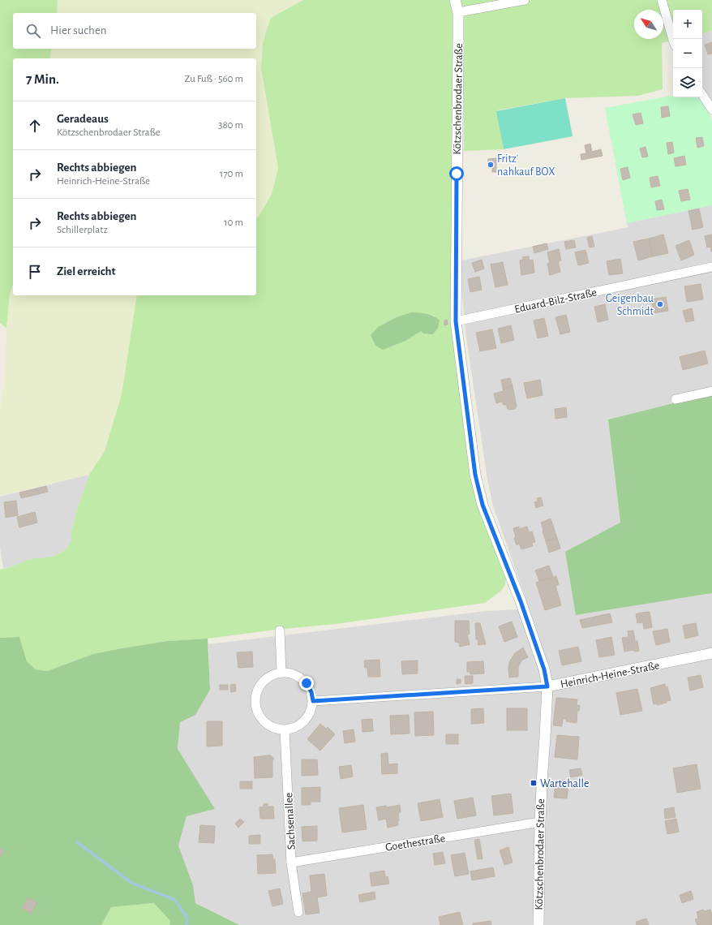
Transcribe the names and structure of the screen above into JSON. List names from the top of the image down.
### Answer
{
  "streets": {
    "street": [
      "Kötzschenbrodaer Straße",
      "Eduard-Bilz-Straße",
      "Heinrich-Heine-Straße",
      "Sachsenallee",
      "Goethestraße"
    ]
  },
  "crossings": [
    ["Kötzschenbrodaer Straße", "Eduard-Bilz-Straße"],
    ["Kötzschenbrodaer Straße", "Heinrich-Heine-Straße"],
    ["Kötzschenbrodaer Straße", "Goethestraße"],
    ["Heinrich-Heine-Straße", "Sachsenallee"],
    ["Sachsenallee", "Goethestraße"]
  ],
  "places": {
    "other": ["Fritz' nahkauf BOX", "Geigenbau Schmidt"],
    "transit": ["Wartehalle"]
  },
  "north": "top left",
  "page": {
    "map_buttons": ["+", "−"],
    "search": "Hier suchen",
    "heading": ["7 Min.", "Zu Fuß · 560 m"],
    "list": [
      ["Geradeaus", "Kötzschenbrodaer Straße", "380 m"],
      ["Rechts abbiegen", "Heinrich-Heine-Straße", "170 m"],
      ["Rechts abbiegen", "Schillerplatz", "10 m"],
      "Ziel erreicht"
    ]
  }
}
